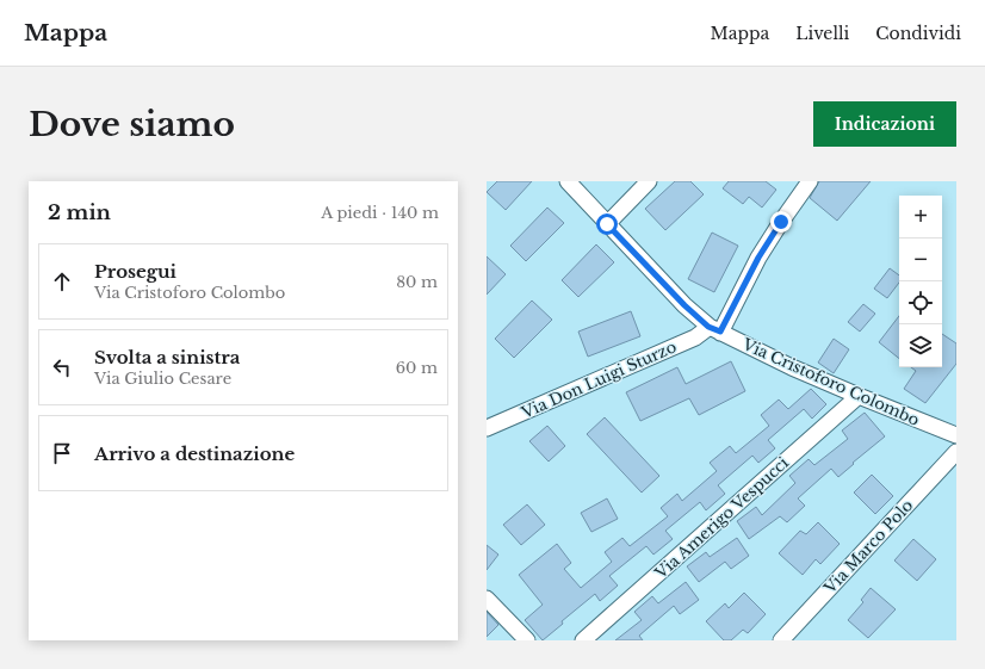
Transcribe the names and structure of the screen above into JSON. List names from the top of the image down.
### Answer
{
  "streets": {
    "street": [
      "Via Don Luigi Sturzo",
      "Via Cristoforo Colombo",
      "Via Amerigo Vespucci",
      "Via Marco Polo"
    ]
  },
  "crossings": [
    ["Via Don Luigi Sturzo", "Via Cristoforo Colombo"],
    ["Via Cristoforo Colombo", "Via Amerigo Vespucci"]
  ],
  "page": {
    "header": "Mappa",
    "nav": ["Mappa", "Livelli", "Condividi"],
    "buttons": "Indicazioni",
    "title": "Dove siamo",
    "heading": ["2 min", "A piedi · 140 m"],
    "map_buttons": ["+", "−"],
    "list": [
      ["Prosegui", "Via Cristoforo Colombo", "80 m"],
      ["Svolta a sinistra", "Via Giulio Cesare", "60 m"],
      "Arrivo a destinazione"
    ]
  }
}
